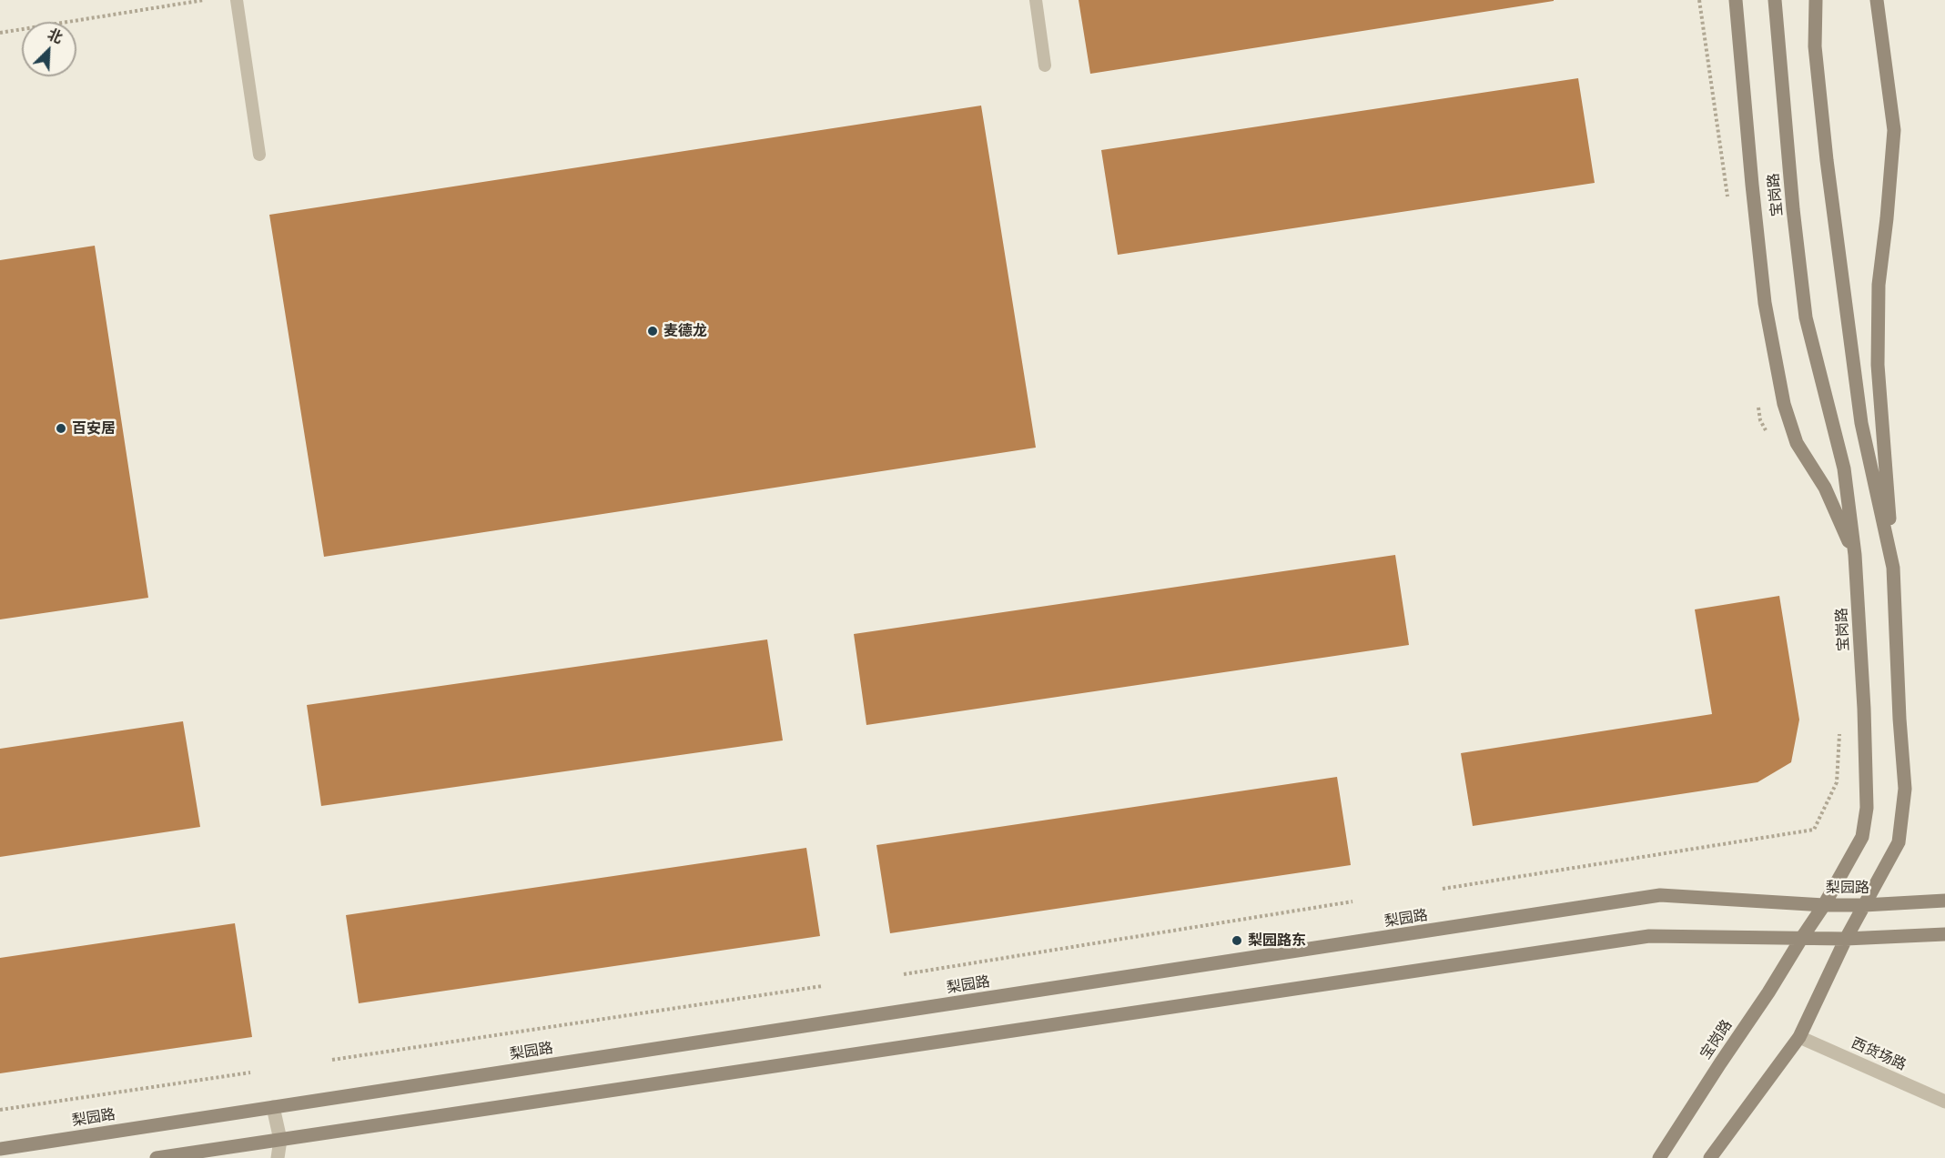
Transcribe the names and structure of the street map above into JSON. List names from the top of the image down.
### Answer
{
  "streets": {
    "street": ["宝岗路", "梨园路", "西货场路"]
  },
  "crossings": [
    ["宝岗路", "梨园路"]
  ],
  "places": ["麦德龙", "百安居", "梨园路东"],
  "north": "top right"
}
